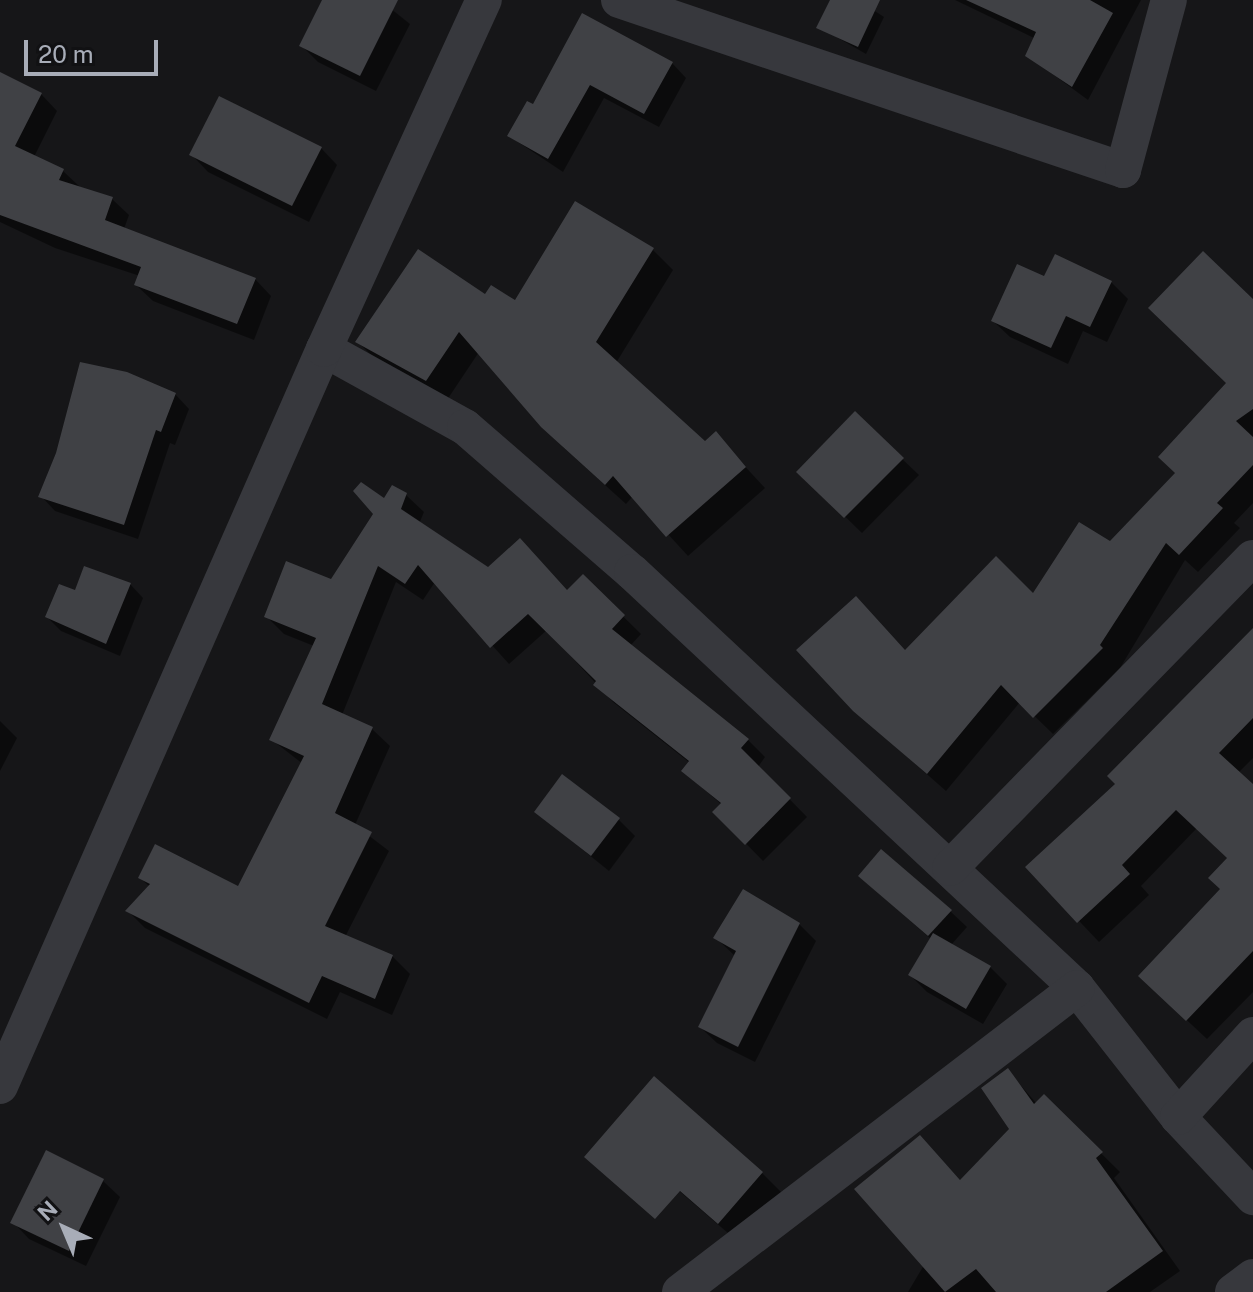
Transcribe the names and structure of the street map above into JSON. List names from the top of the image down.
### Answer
{
  "scale_bar": "20 m",
  "north": "top left"
}
